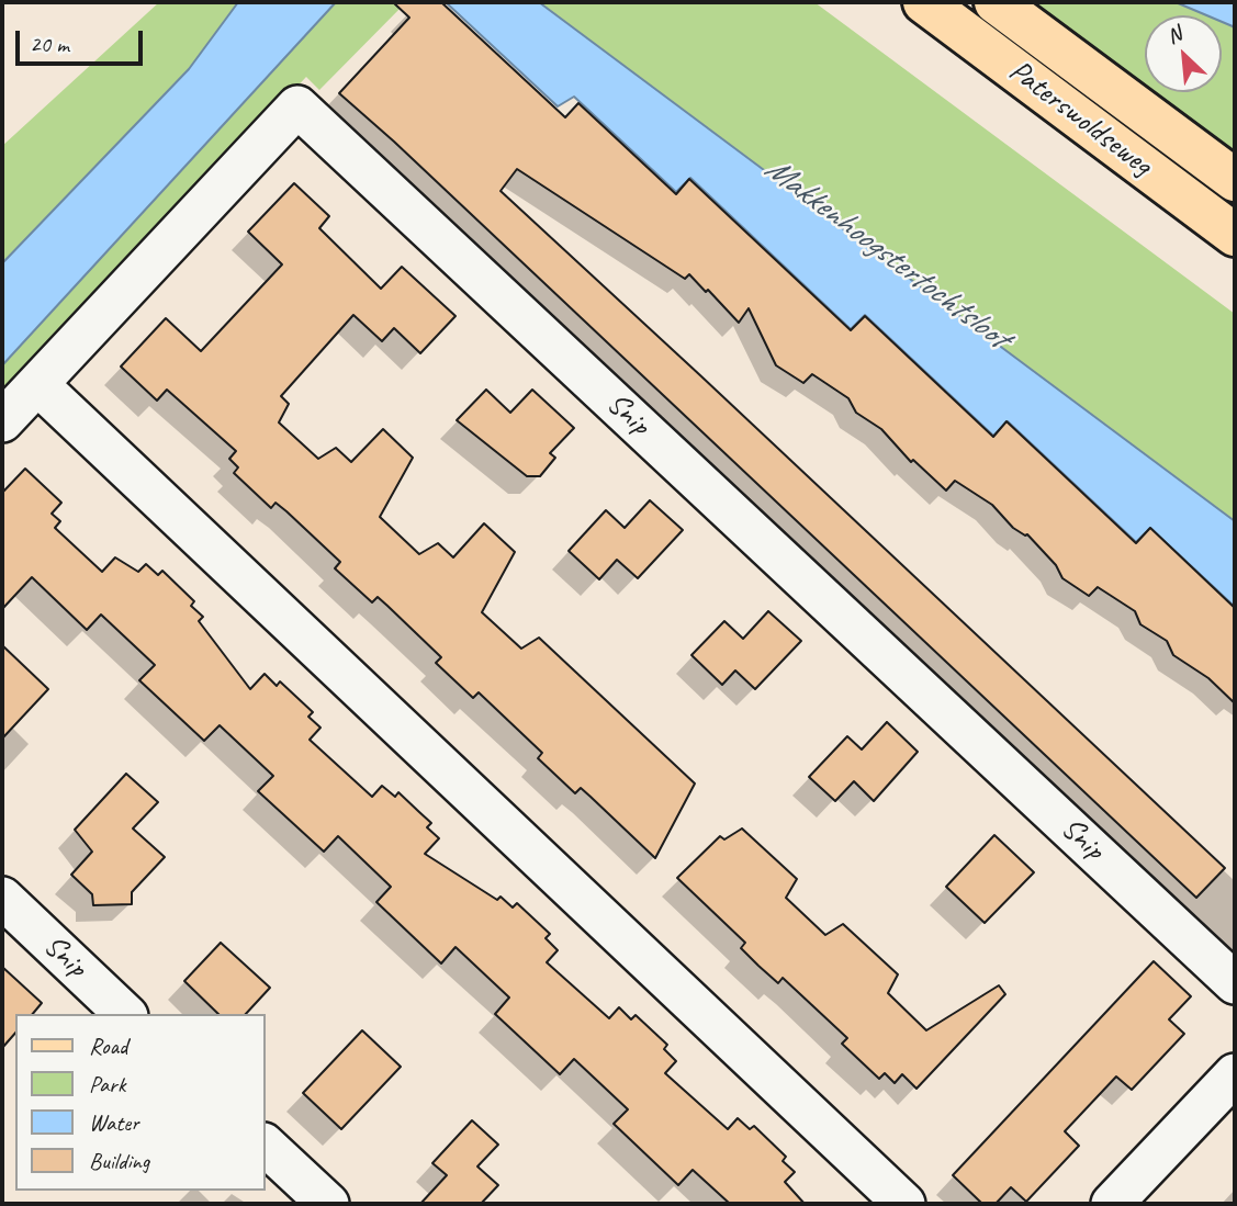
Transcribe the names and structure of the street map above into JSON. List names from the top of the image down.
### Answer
{
  "streets": {
    "main road": ["Paterswoldseweg"],
    "street": ["Snip"]
  },
  "water": ["Makkenhoogstertochtsloot"],
  "legend": [
    "Road",
    "Park",
    "Water",
    "Building"
  ],
  "scale_bar": "20 m",
  "north": "top left"
}
